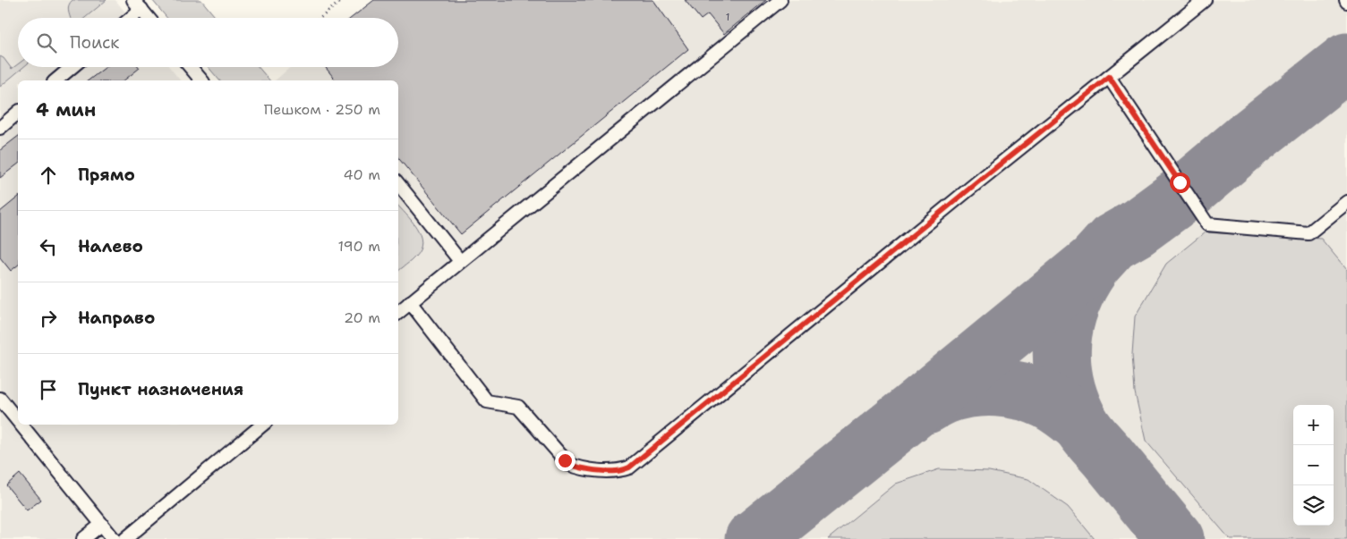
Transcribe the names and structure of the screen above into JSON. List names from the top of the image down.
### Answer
{
  "house_numbers": ["1"],
  "page": {
    "search": "Поиск",
    "heading": ["4 мин", "Пешком · 250 m"],
    "list": [
      ["Прямо", "40 m"],
      ["Налево", "190 m"],
      ["Направо", "20 m"],
      "Пункт назначения"
    ],
    "map_buttons": ["+", "−"]
  }
}
